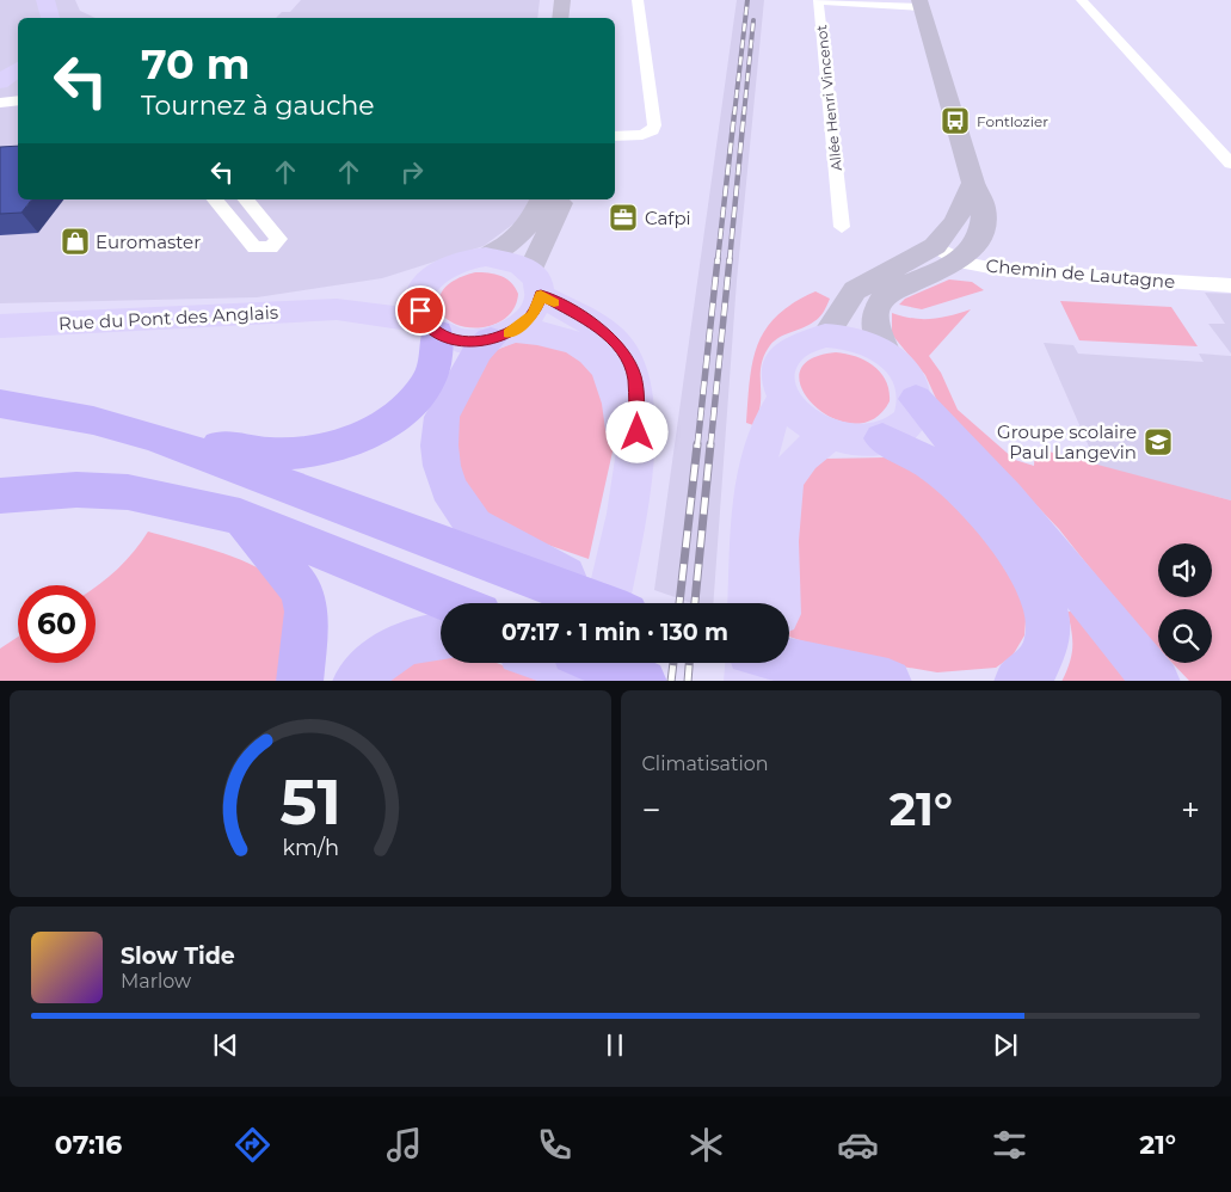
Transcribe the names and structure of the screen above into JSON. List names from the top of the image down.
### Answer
{
  "streets": {
    "main road": ["Rue du Pont des Anglais"],
    "street": ["Allée Henri Vincenot", "Chemin de Lautagne"]
  },
  "places": {
    "bus stop": ["Fontlozier"],
    "office": ["Cafpi"],
    "shop": ["Euromaster"],
    "school or university": ["Groupe scolaire Paul Langevin"]
  },
  "page": {
    "turn": ["70 m", "Tournez à gauche"],
    "limit": "60",
    "trip": "07:17 · 1 min · 130 m",
    "tile": "Climatisation",
    "heat": ["−", "21°", "+"],
    "song": ["Slow Tide", "Marlow"],
    "tabs": ["07:16", "21°"],
    "gauge": ["51", "km/h"]
  }
}
